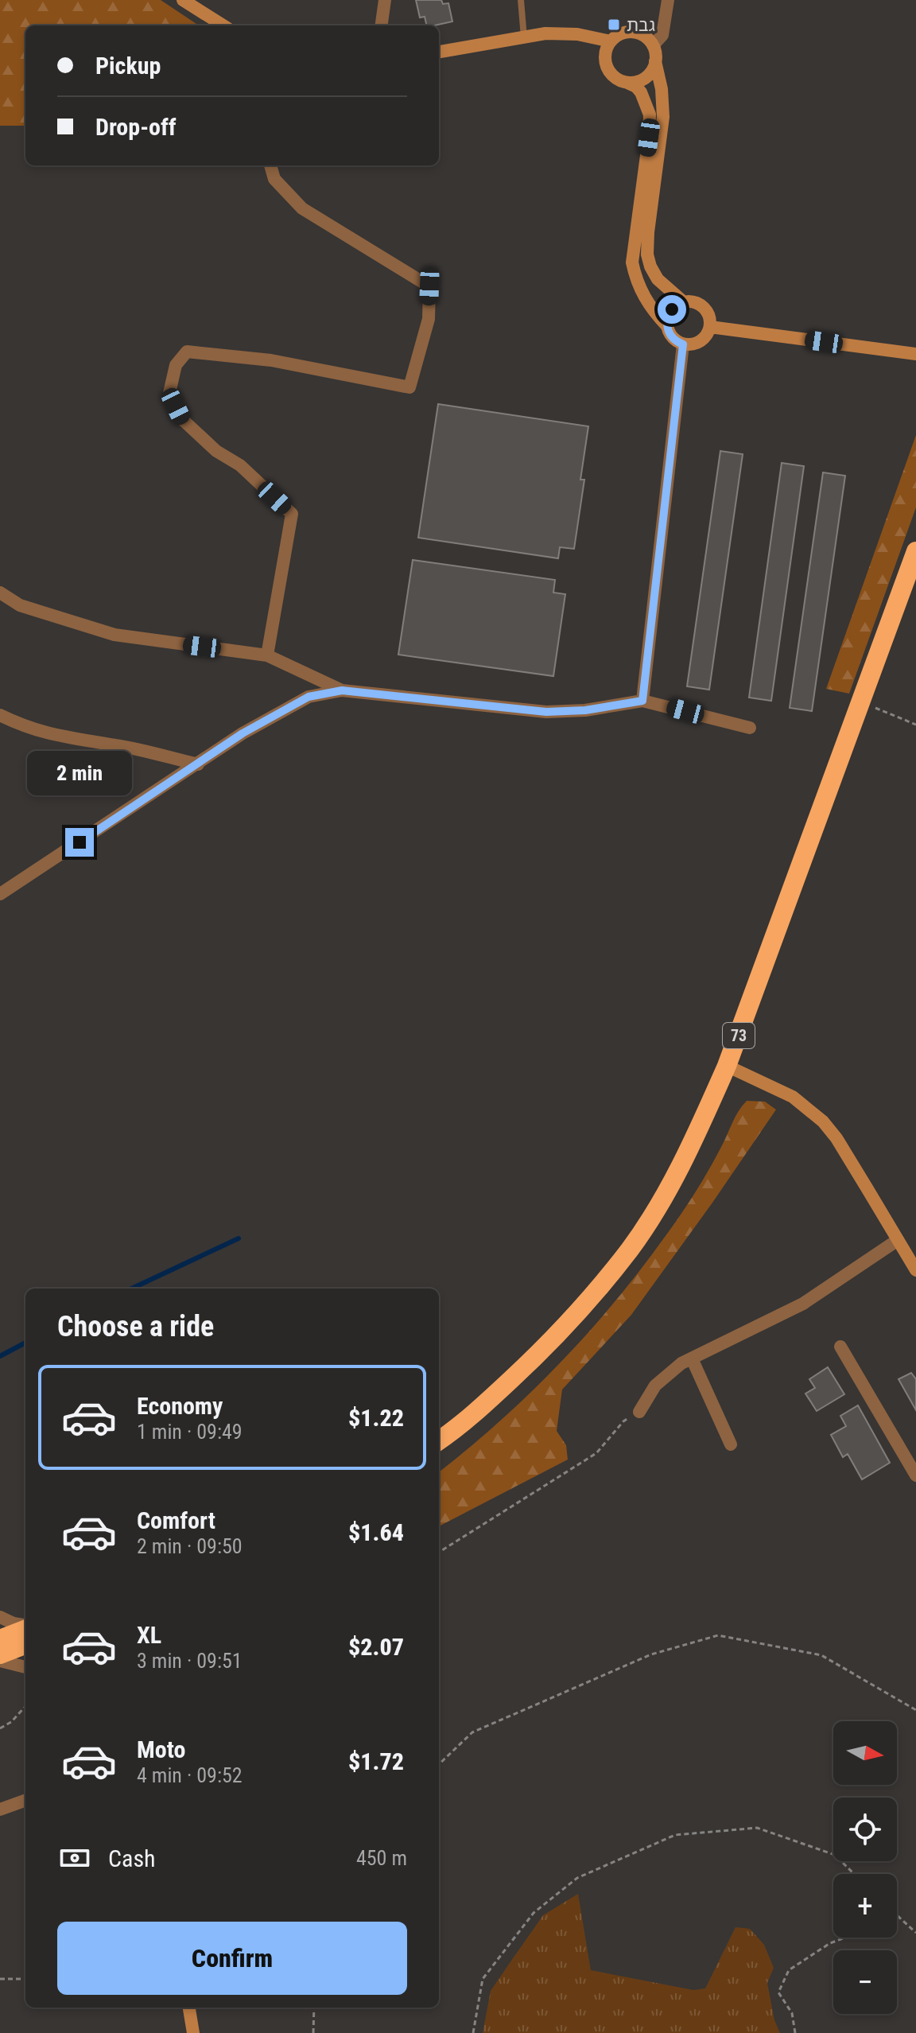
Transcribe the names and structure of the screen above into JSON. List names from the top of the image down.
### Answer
{
  "streets": {
    "highway": ["73"]
  },
  "places": {
    "transit": ["גבת"]
  },
  "north": "right",
  "page": {
    "banner": ["Pickup", "Drop-off"],
    "bubble": "2 min",
    "heading": "Choose a ride",
    "list": [
      {
        "name": "Economy",
        "note": "1 min · 09:49",
        "value": "$1.22"
      },
      {
        "name": "Comfort",
        "note": "2 min · 09:50",
        "value": "$1.64"
      },
      {
        "name": "XL",
        "note": "3 min · 09:51",
        "value": "$2.07"
      },
      {
        "name": "Moto",
        "note": "4 min · 09:52",
        "value": "$1.72"
      }
    ],
    "map_buttons": ["+", "−"],
    "pay": ["Cash", "450 m"],
    "buttons": "Confirm"
  }
}
